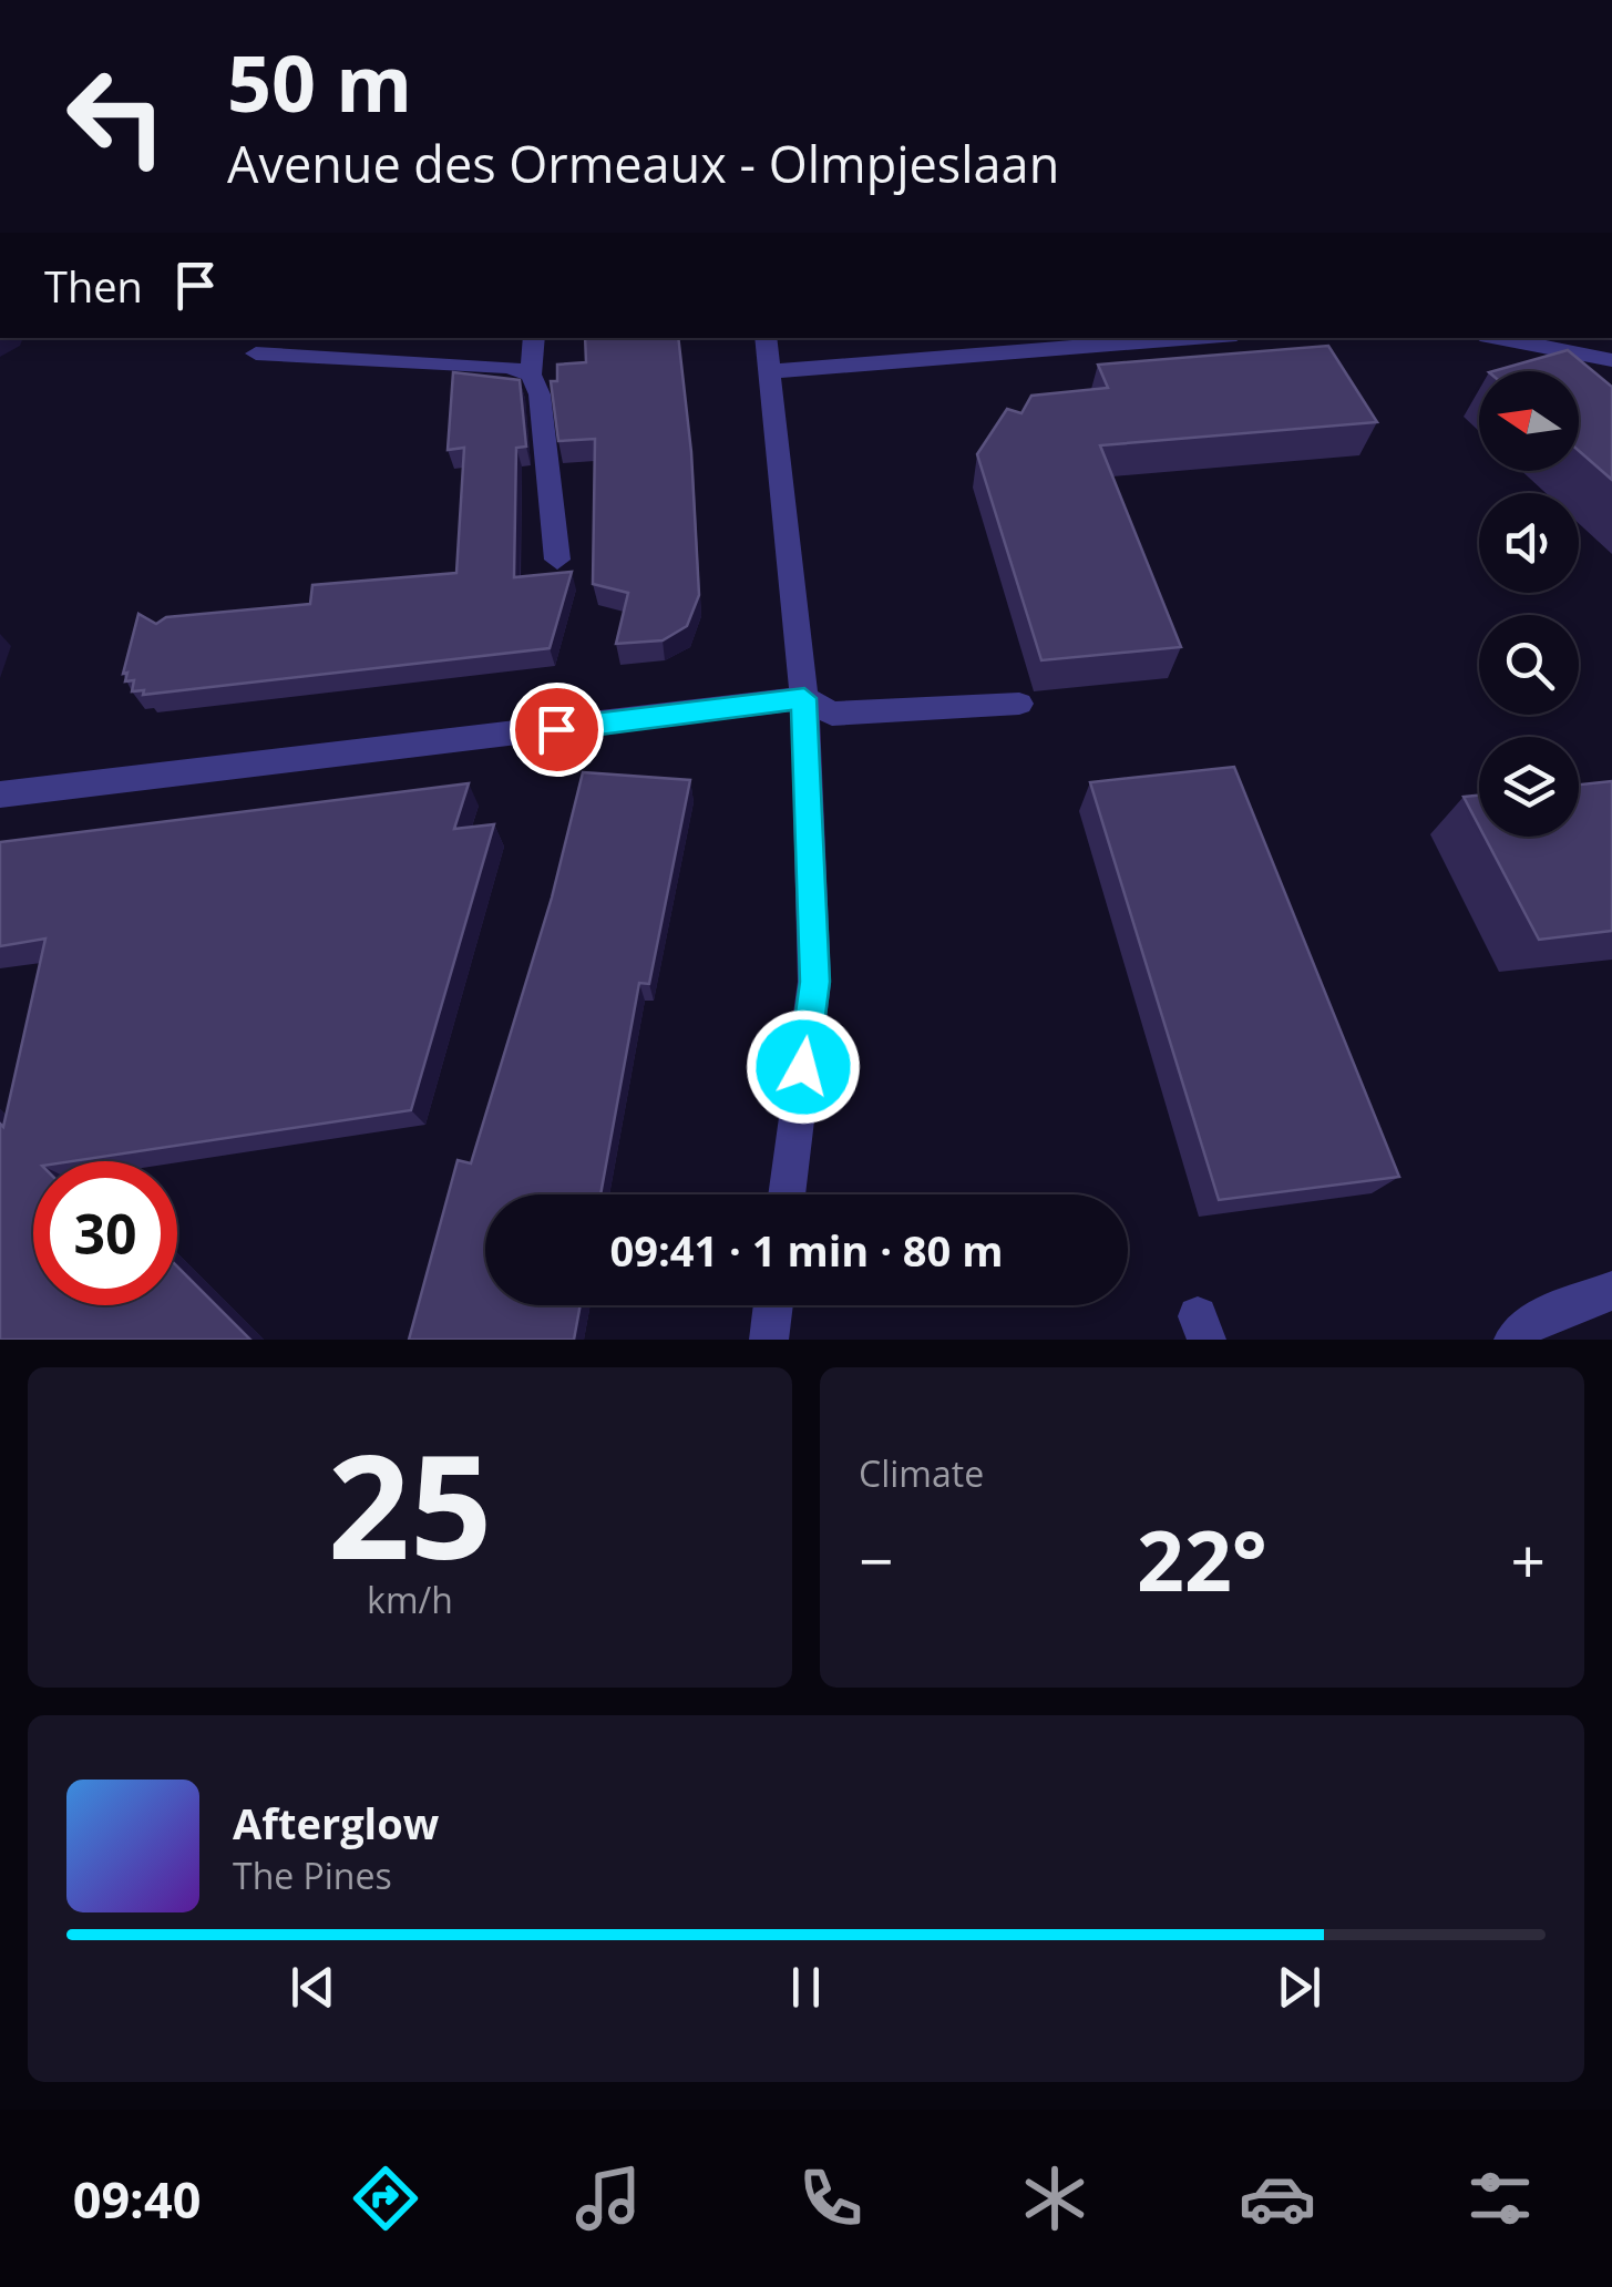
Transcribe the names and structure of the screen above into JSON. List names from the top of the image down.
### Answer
{
  "north": "left",
  "page": {
    "turn": ["50 m", "Avenue des Ormeaux - Olmpjeslaan"],
    "then": "Then",
    "limit": "30",
    "trip": "09:41 · 1 min · 80 m",
    "tile": [
      ["25", "km/h"],
      "Climate"
    ],
    "heat": ["−", "22°", "+"],
    "song": ["Afterglow", "The Pines"],
    "tabs": "09:40"
  }
}
